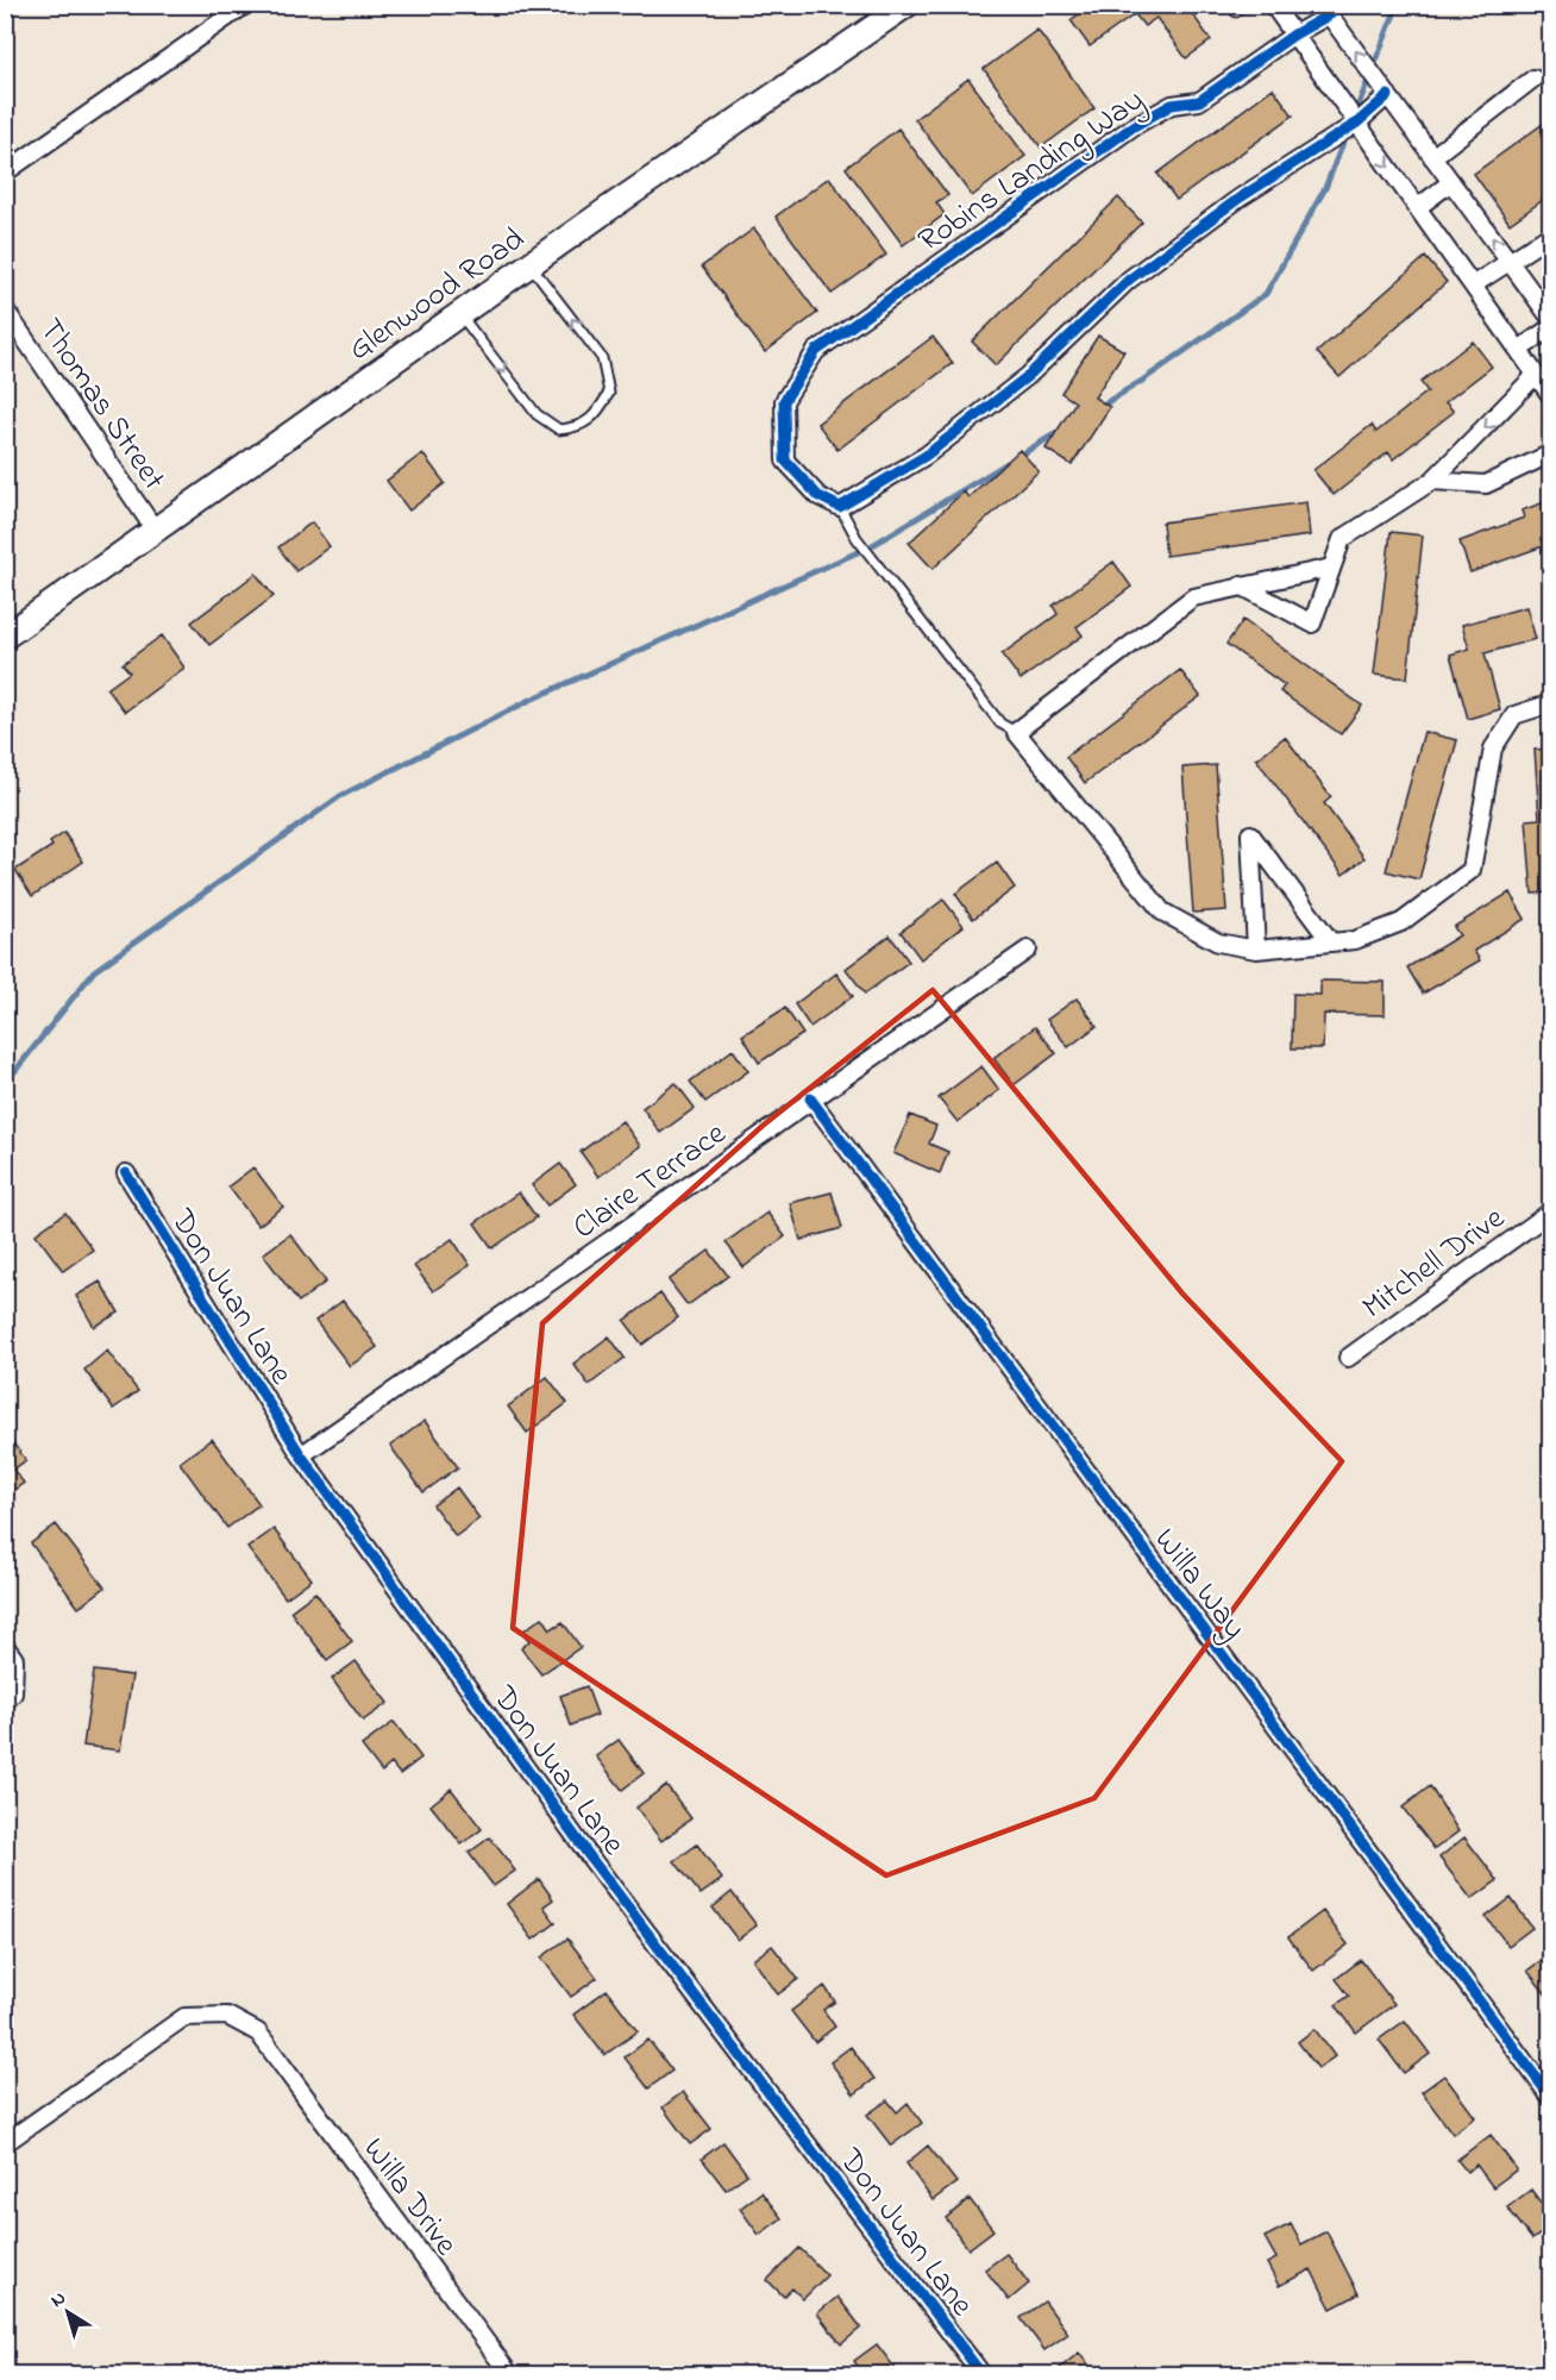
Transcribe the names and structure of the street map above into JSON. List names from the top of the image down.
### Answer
{
  "streets": {
    "main road": ["Glenwood Road"],
    "street": [
      "Robins Landing Way",
      "Thomas Street",
      "Claire Terrace",
      "Mitchell Drive",
      "Don Juan Lane",
      "Willa Way",
      "Willa Drive"
    ]
  },
  "crossings": [
    ["Glenwood Road", "Thomas Street"],
    ["Claire Terrace", "Don Juan Lane"],
    ["Claire Terrace", "Willa Way"]
  ],
  "north": "top left"
}
